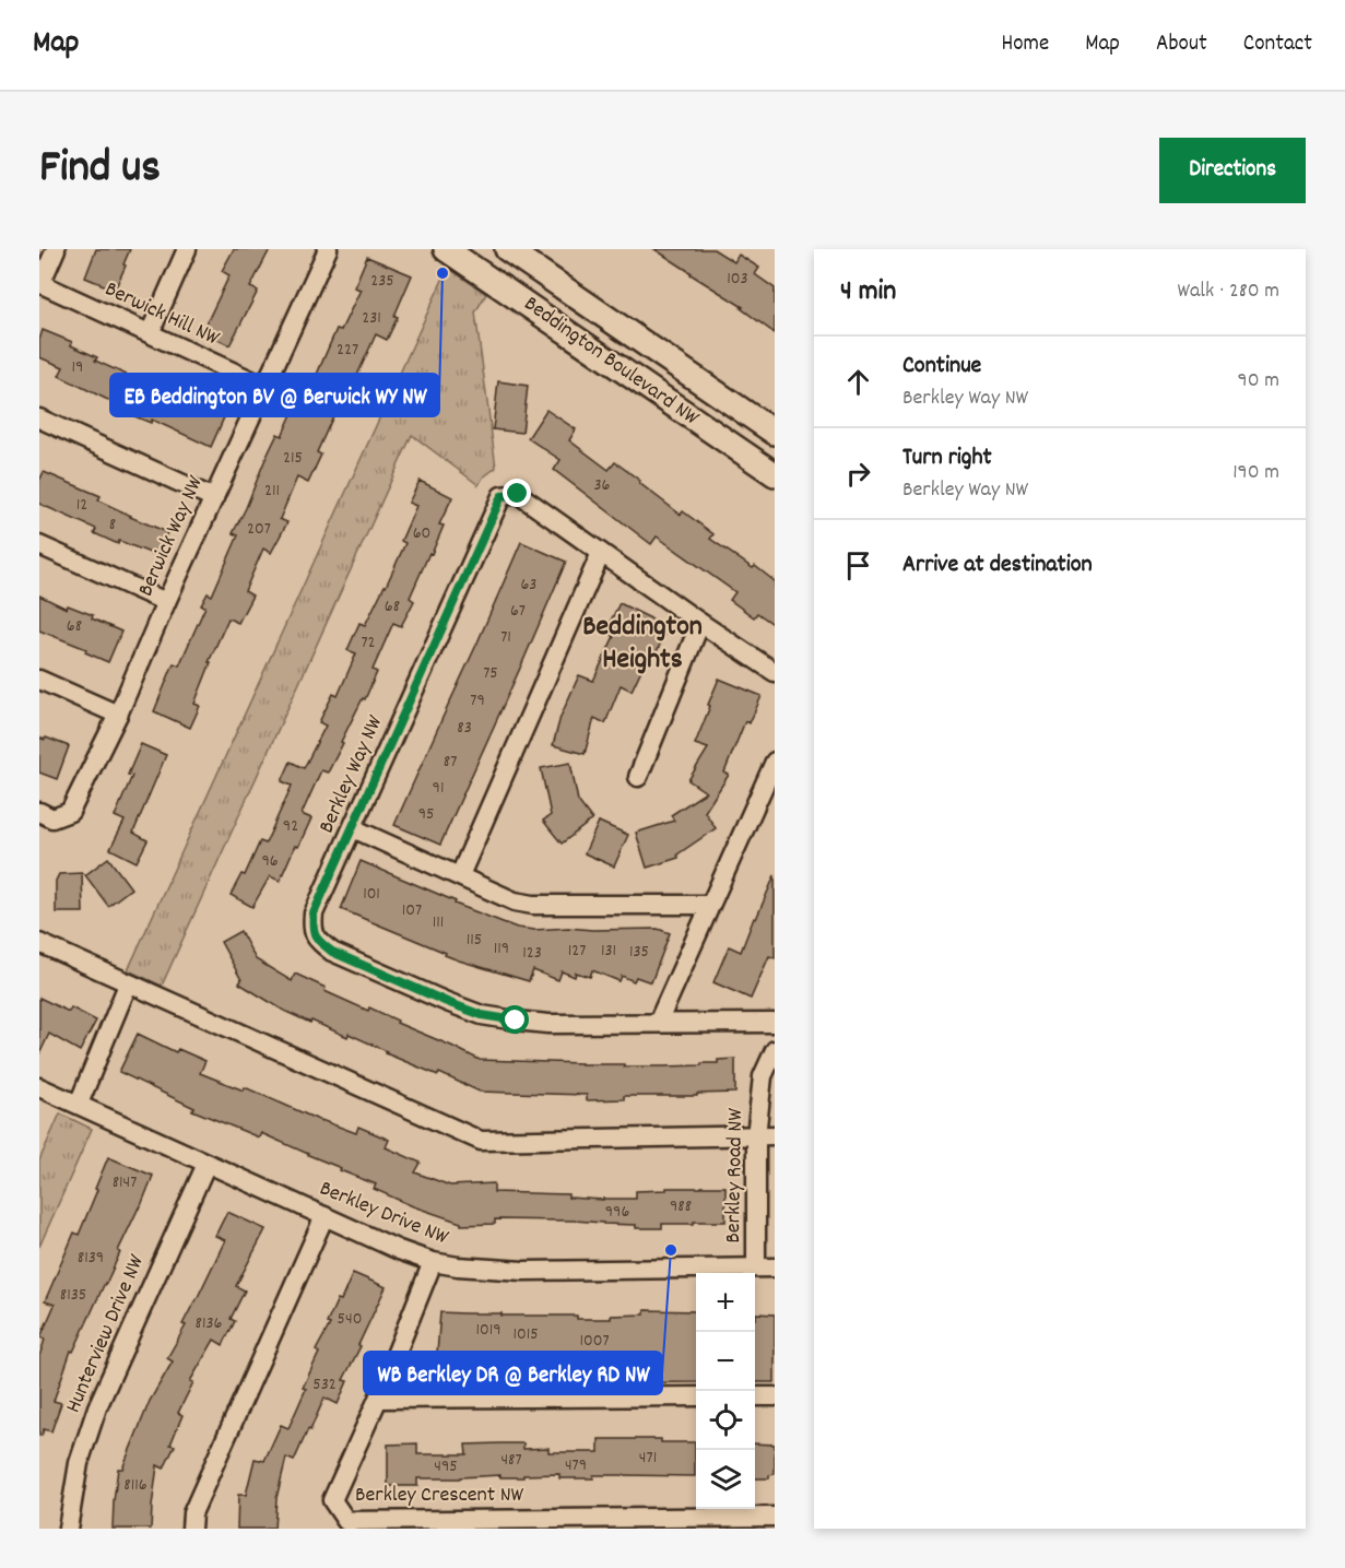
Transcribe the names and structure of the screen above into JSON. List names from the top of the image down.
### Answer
{
  "streets": {
    "main road": ["Beddington Boulevard NW"],
    "street": [
      "Berwick Hill NW",
      "Berwick Way NW",
      "Berkley Way NW",
      "Berkley Road NW",
      "Berkley Drive NW",
      "Hunterview Drive NW",
      "Berkley Crescent NW"
    ]
  },
  "crossings": [
    ["Berwick Hill NW", "Berwick Way NW"],
    ["Berkley Road NW", "Berkley Drive NW"],
    ["Berkley Drive NW", "Hunterview Drive NW"],
    ["Berkley Drive NW", "Berkley Crescent NW"]
  ],
  "districts": ["Beddington Heights"],
  "places": ["EB Beddington BV @ Berwick WY NW", "WB Berkley DR @ Berkley RD NW"],
  "house_numbers": [
    "103",
    "235",
    "231",
    "227",
    "19",
    "215",
    "36",
    "211",
    "12",
    "8",
    "207",
    "60",
    "63",
    "68",
    "67",
    "68",
    "71",
    "72",
    "75",
    "79",
    "83",
    "87",
    "91",
    "95",
    "92",
    "96",
    "101",
    "107",
    "111",
    "115",
    "119",
    "127",
    "131",
    "135",
    "123",
    "8147",
    "988",
    "996",
    "8139",
    "8135",
    "540",
    "8136",
    "1019",
    "1015",
    "1007",
    "532",
    "471",
    "487",
    "479",
    "495",
    "8116"
  ],
  "page": {
    "header": "Map",
    "nav": [
      "Home",
      "Map",
      "About",
      "Contact"
    ],
    "title": "Find us",
    "buttons": "Directions",
    "heading": ["4 min", "Walk · 280 m"],
    "list": [
      ["Continue", "Berkley Way NW", "90 m"],
      ["Turn right", "Berkley Way NW", "190 m"],
      "Arrive at destination"
    ],
    "map_buttons": ["+", "−"]
  }
}
